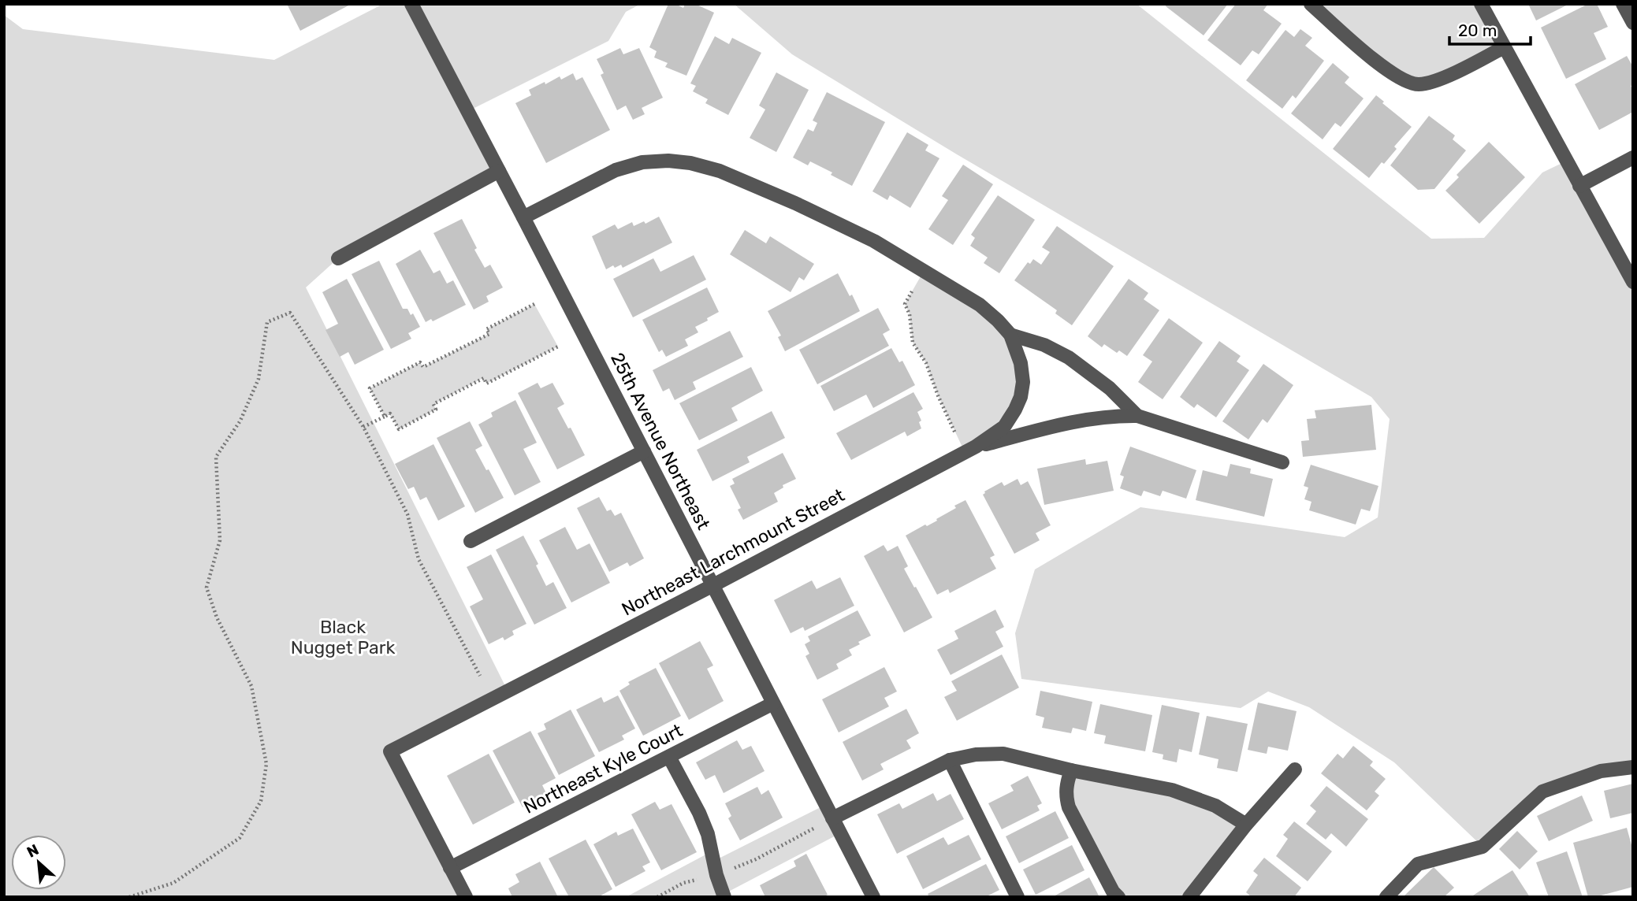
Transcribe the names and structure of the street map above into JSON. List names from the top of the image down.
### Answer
{
  "streets": {
    "street": ["25th Avenue Northeast", "Northeast Larchmount Street", "Northeast Kyle Court"]
  },
  "crossings": [
    ["25th Avenue Northeast", "Northeast Larchmount Street"],
    ["25th Avenue Northeast", "Northeast Kyle Court"],
    ["Northeast Larchmount Street", "Northeast Kyle Court"]
  ],
  "parks": ["Black Nugget Park"],
  "scale_bar": "20 m",
  "north": "top left"
}
